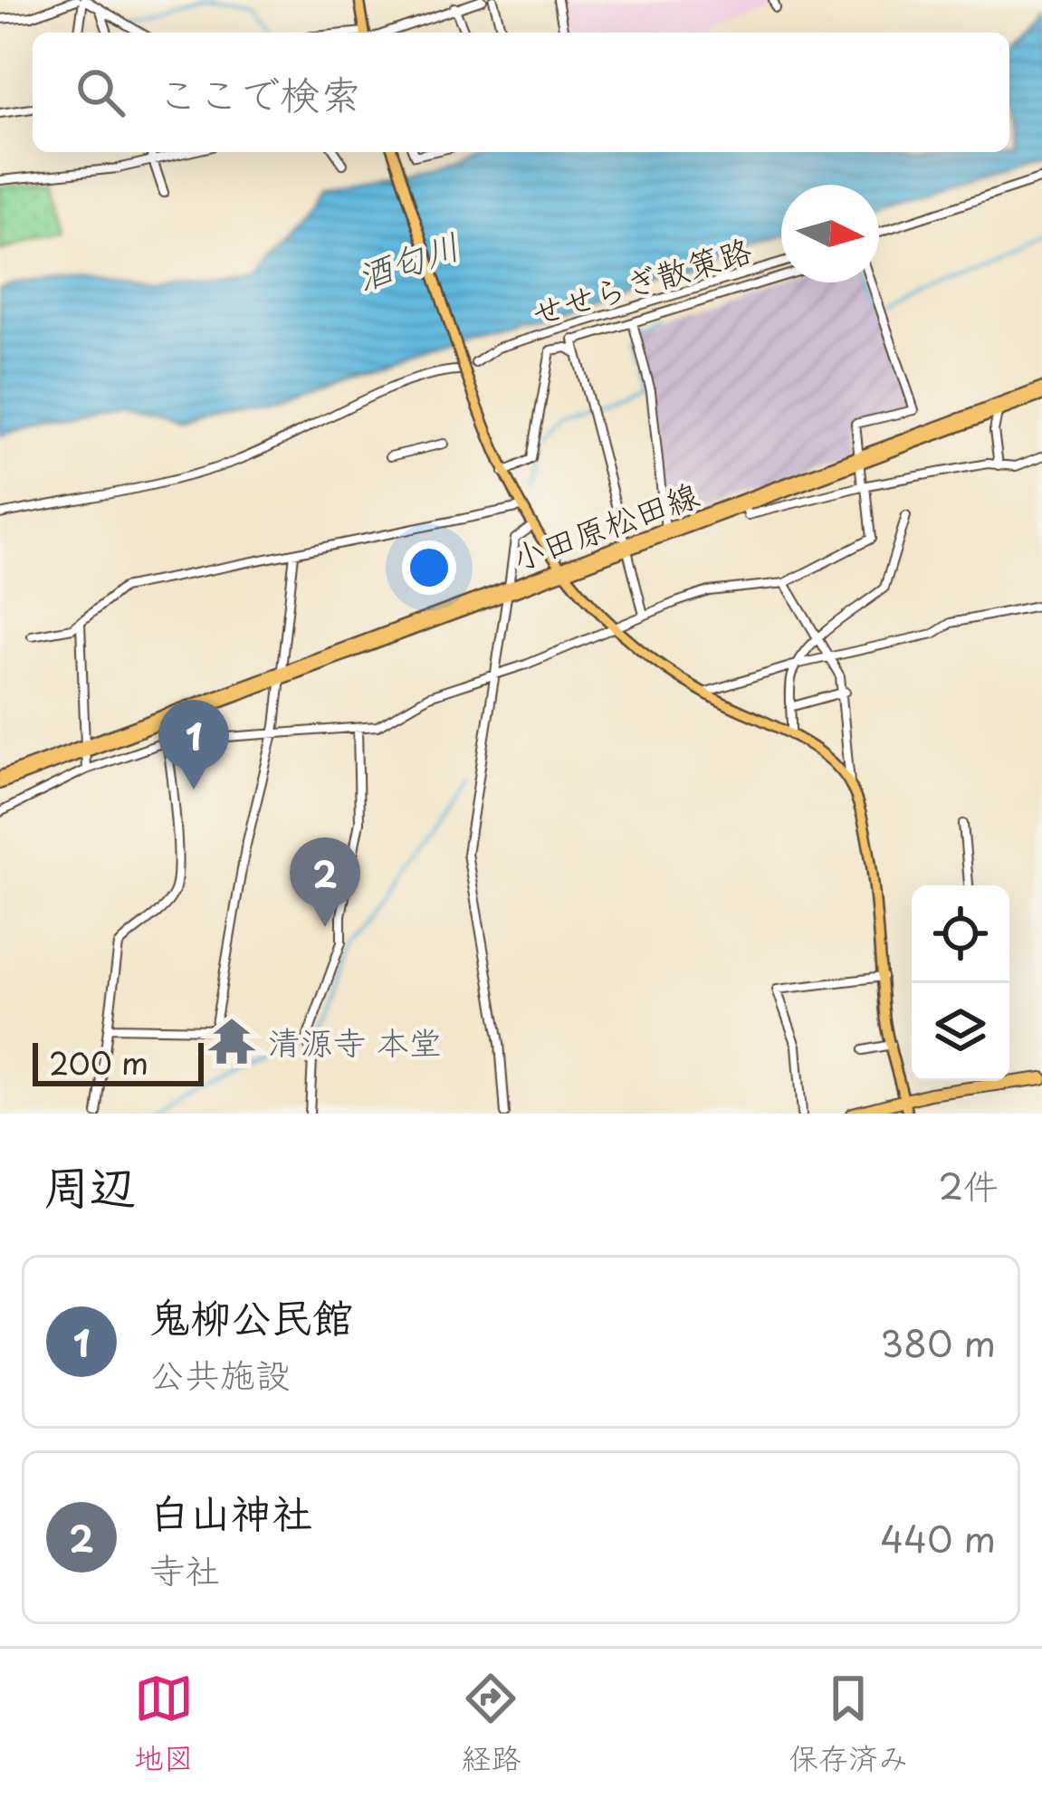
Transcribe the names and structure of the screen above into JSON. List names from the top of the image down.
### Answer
{
  "streets": {
    "main road": ["小田原松田線"],
    "street": ["せせらぎ散策路"]
  },
  "water": ["酒匂川"],
  "places": {
    "temple": ["清源寺 本堂"]
  },
  "scale_bar": "200 m",
  "north": "right",
  "page": {
    "search": "ここで検索",
    "pins": ["1", "2"],
    "scale": "200 m",
    "heading": ["周辺", "2件"],
    "list": [
      {
        "mark": "1",
        "name": "鬼柳公民館",
        "note": "公共施設",
        "value": "380 m"
      },
      {
        "mark": "2",
        "name": "白山神社",
        "note": "寺社",
        "value": "440 m"
      }
    ],
    "nav": ["地図", "経路", "保存済み"]
  }
}
